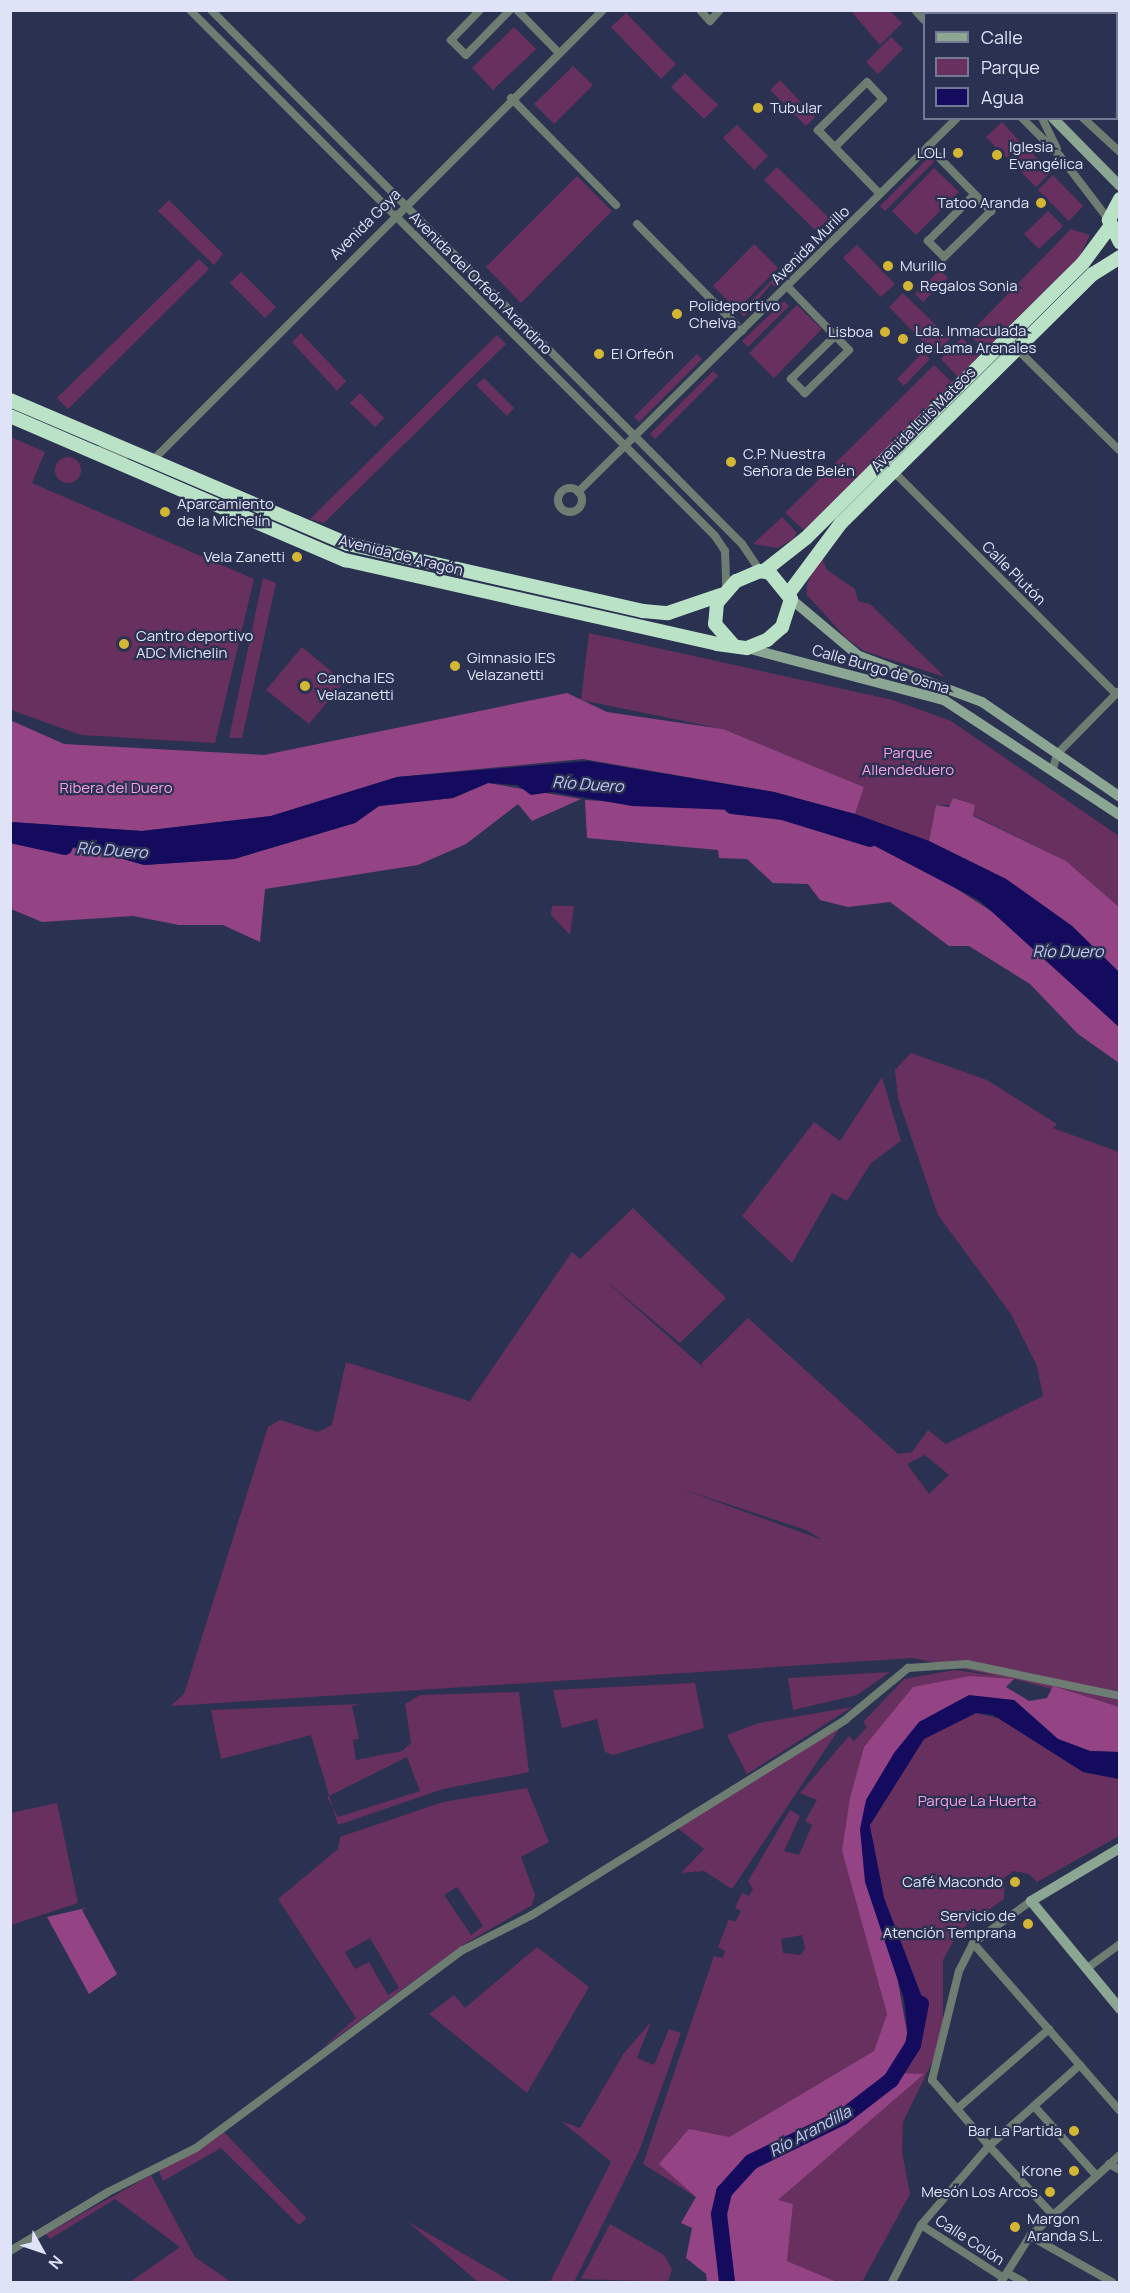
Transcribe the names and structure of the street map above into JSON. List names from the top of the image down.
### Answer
{
  "streets": {
    "highway": ["Avenida Luis Mateos", "Avenida de Aragón"],
    "street": [
      "Avenida Goya",
      "Avenida Murillo",
      "Avenida del Orfeón Arandino",
      "Calle Plutón",
      "Calle Burgo de Osma",
      "Calle Colón"
    ]
  },
  "crossings": [
    ["Avenida Goya", "Avenida del Orfeón Arandino"],
    ["Avenida Goya", "Avenida de Aragón"],
    ["Avenida Murillo", "Avenida del Orfeón Arandino"],
    ["Avenida del Orfeón Arandino", "Avenida Luis Mateos"],
    ["Avenida del Orfeón Arandino", "Avenida de Aragón"],
    ["Avenida del Orfeón Arandino", "Calle Burgo de Osma"],
    ["Avenida Luis Mateos", "Avenida de Aragón"],
    ["Avenida Luis Mateos", "Calle Plutón"],
    ["Avenida Luis Mateos", "Calle Burgo de Osma"],
    ["Avenida de Aragón", "Calle Burgo de Osma"]
  ],
  "water": ["Río Duero", "Río Arandilla"],
  "parks": ["Parque Allendeduero", "Ribera del Duero", "Parque La Huerta"],
  "places": [
    "Tubular",
    "LOLI",
    "Iglesia Evangélica",
    "Tatoo Aranda",
    "Murillo",
    "Regalos Sonia",
    "Polideportivo Chelva",
    "Lisboa",
    "Lda. Inmaculada de Lama Arenales",
    "El Orfeón",
    "C.P. Nuestra Señora de Belén",
    "Aparcamiento de la Michelín",
    "Vela Zanetti",
    "Cantro deportivo ADC Michelin",
    "Gimnasio IES Velazanetti",
    "Cancha IES Velazanetti",
    "Café Macondo",
    "Servicio de Atención Temprana",
    "Bar La Partida",
    "Krone",
    "Mesón Los Arcos",
    "Margon Aranda S.L."
  ],
  "legend": ["Calle", "Parque", "Agua"],
  "north": "bottom right"
}
